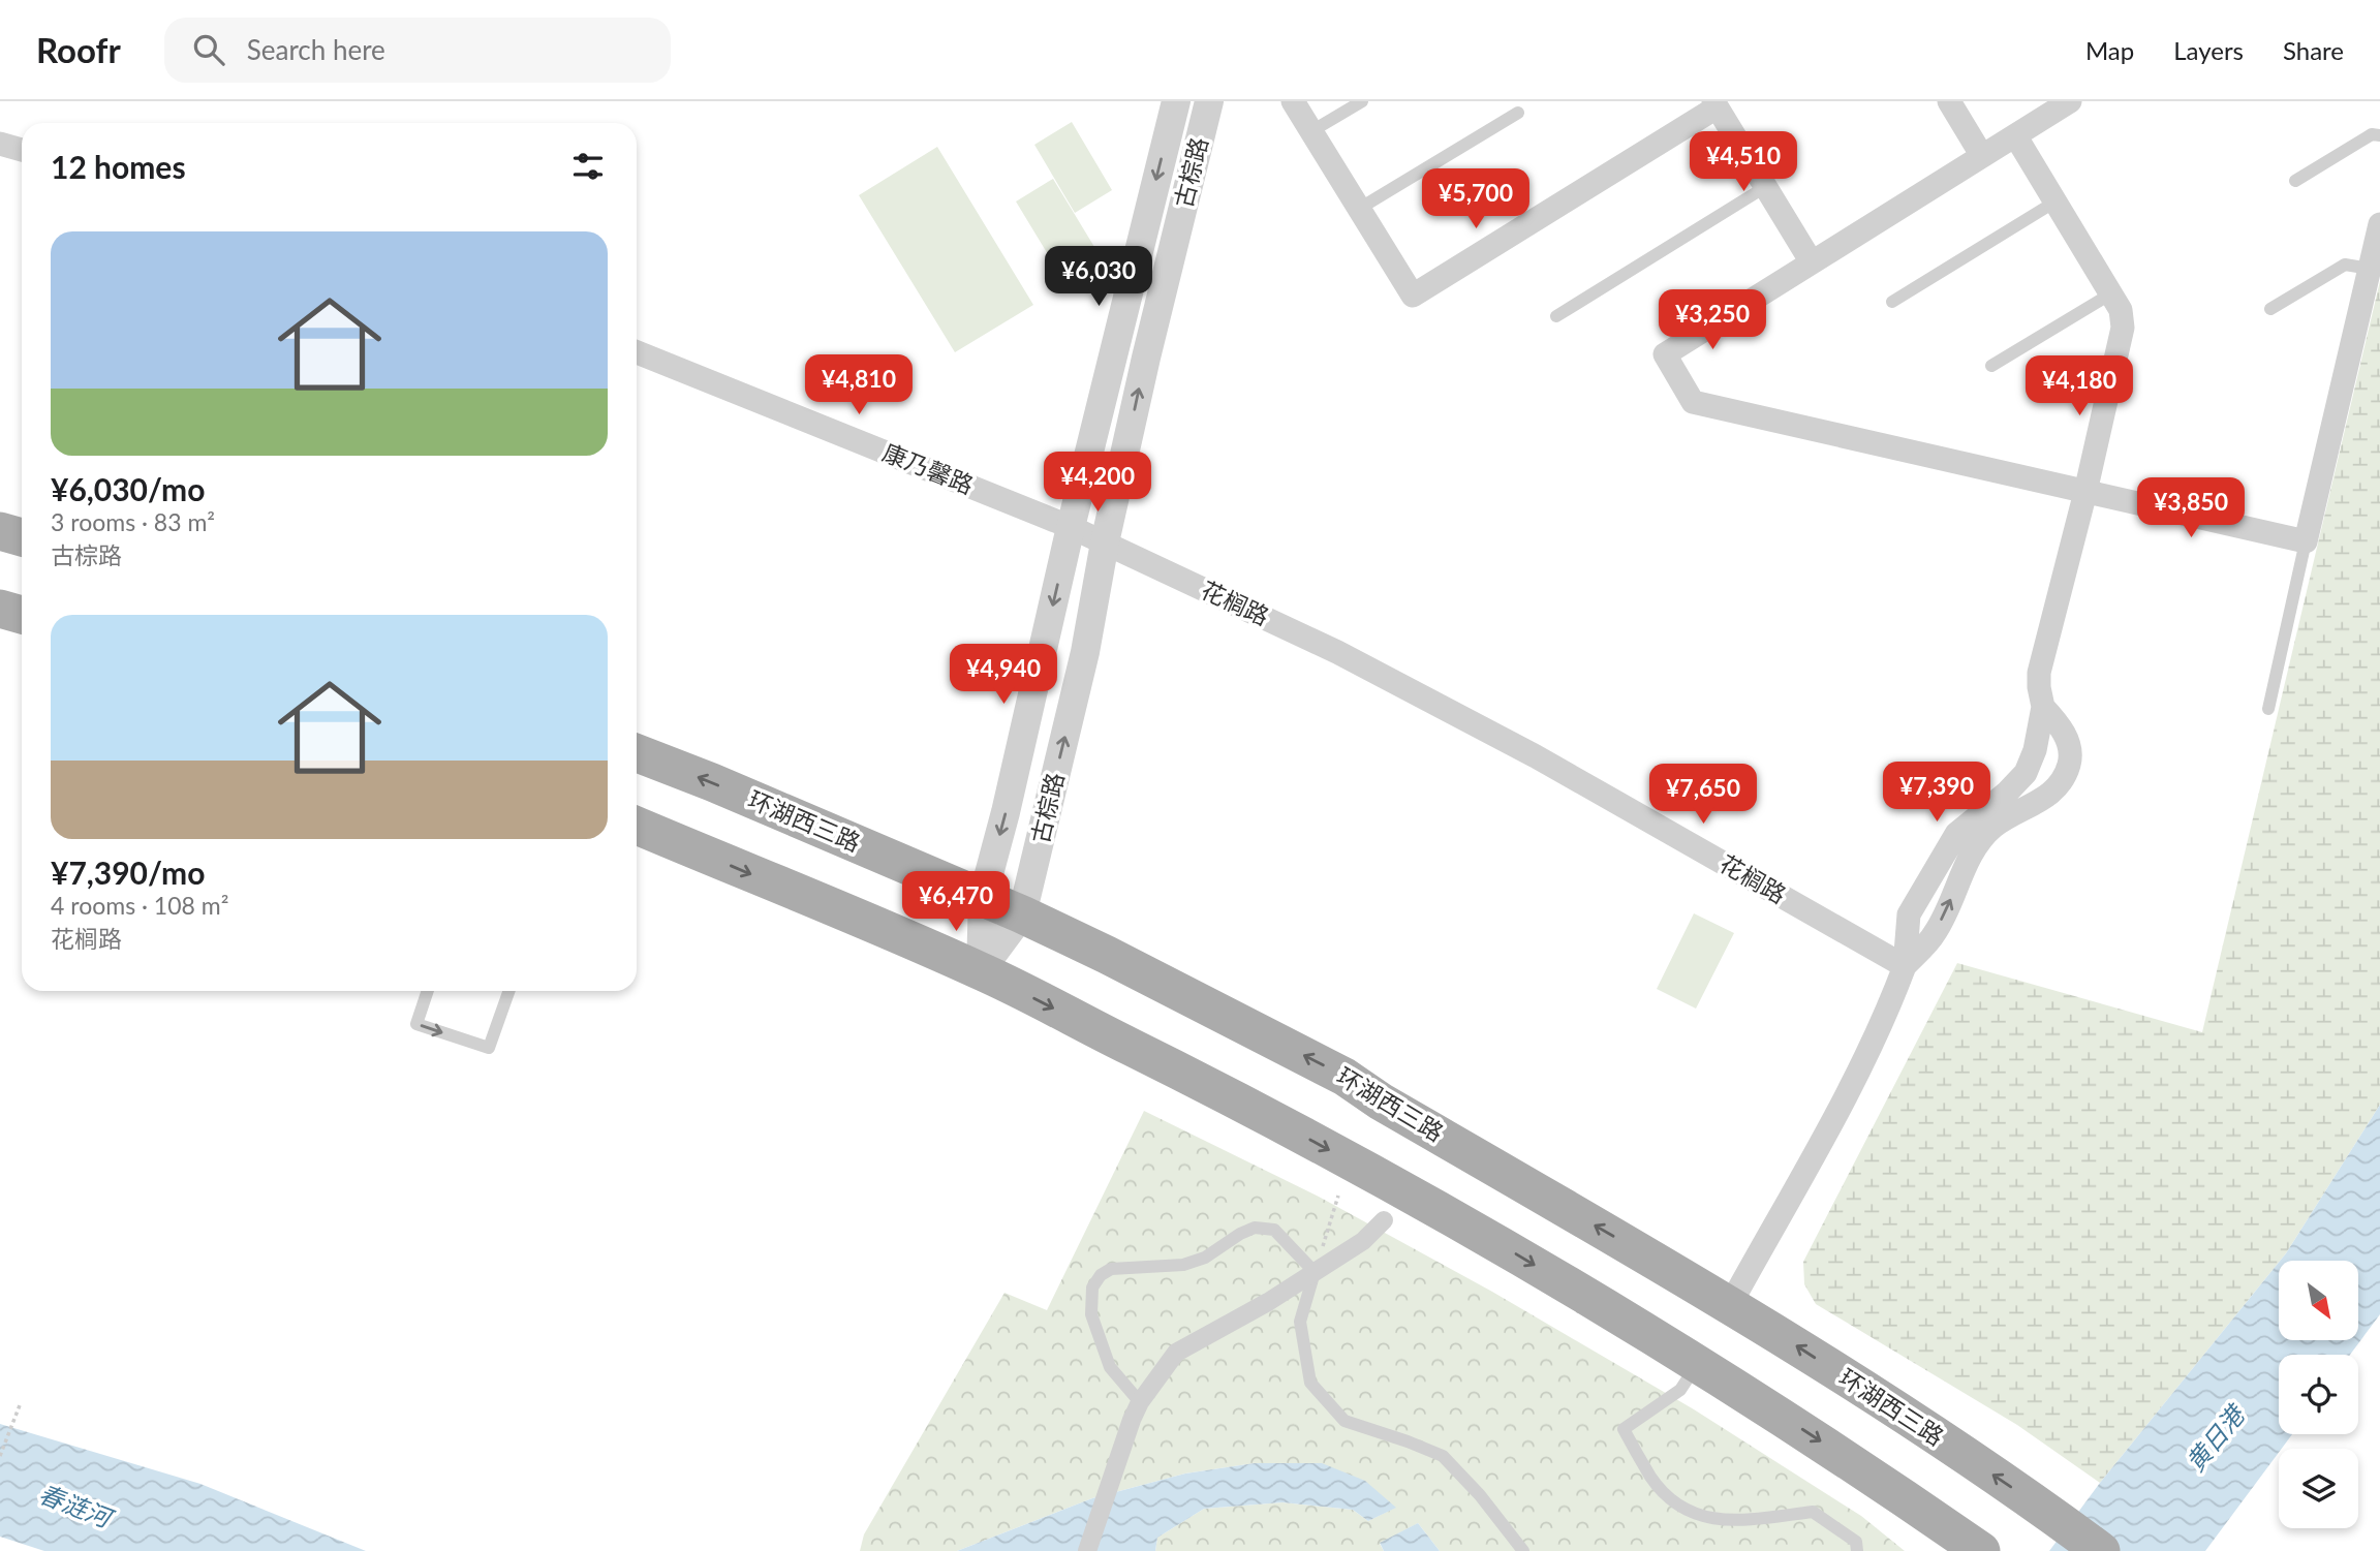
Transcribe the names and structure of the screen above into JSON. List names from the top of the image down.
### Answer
{
  "streets": {
    "main road": ["环湖西三路"],
    "street": ["古棕路", "康乃馨路", "花榈路"]
  },
  "crossings": [
    ["古棕路", "康乃馨路"],
    ["古棕路", "花榈路"],
    ["古棕路", "环湖西三路"],
    ["康乃馨路", "花榈路"]
  ],
  "water": ["黄日港", "春涟河"],
  "north": "bottom right",
  "page": {
    "header": "Roofr",
    "search": "Search here",
    "nav": ["Map", "Layers", "Share"],
    "heading": "12 homes",
    "price": [
      "¥4,510",
      "¥5,700",
      "¥6,030",
      "¥3,250",
      "¥4,810",
      "¥4,180",
      "¥4,200",
      "¥3,850",
      "¥4,940",
      "¥7,390",
      "¥7,650",
      "¥6,470"
    ],
    "list": [
      {
        "name": "¥6,030/mo",
        "note": "3 rooms · 83 m² · 古棕路"
      },
      {
        "name": "¥7,390/mo",
        "note": "4 rooms · 108 m² · 花榈路"
      }
    ]
  }
}
